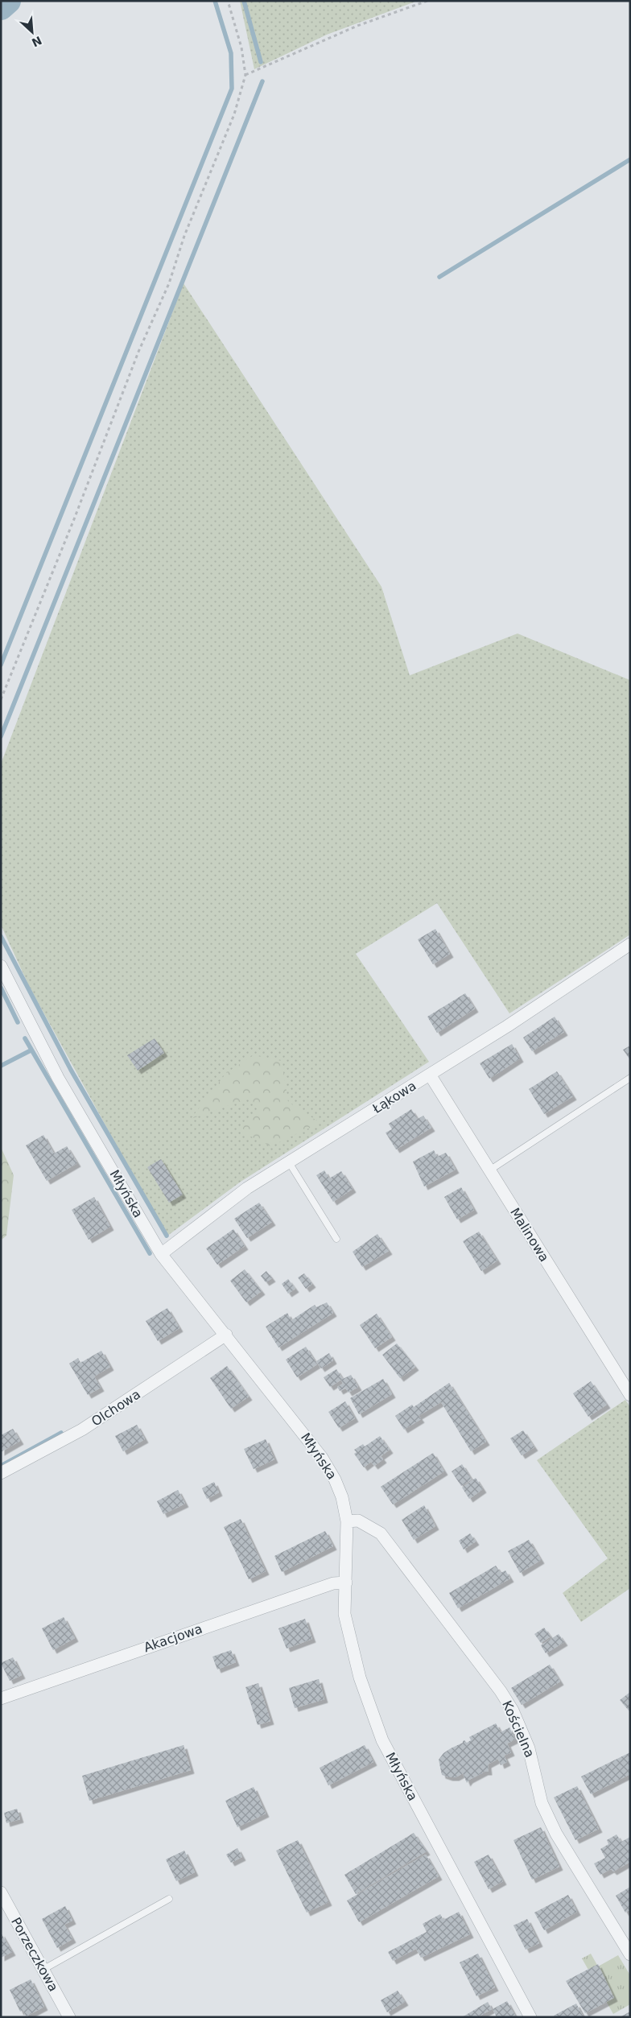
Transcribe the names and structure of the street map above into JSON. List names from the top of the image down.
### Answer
{
  "streets": {
    "street": [
      "Łąkowa",
      "Młyńska",
      "Malinowa",
      "Olchowa",
      "Akacjowa",
      "Kościelna",
      "Porzeczkowa"
    ]
  },
  "crossings": [
    ["Łąkowa", "Młyńska"],
    ["Łąkowa", "Malinowa"],
    ["Młyńska", "Olchowa"],
    ["Młyńska", "Akacjowa"],
    ["Młyńska", "Kościelna"]
  ],
  "north": "bottom right"
}
